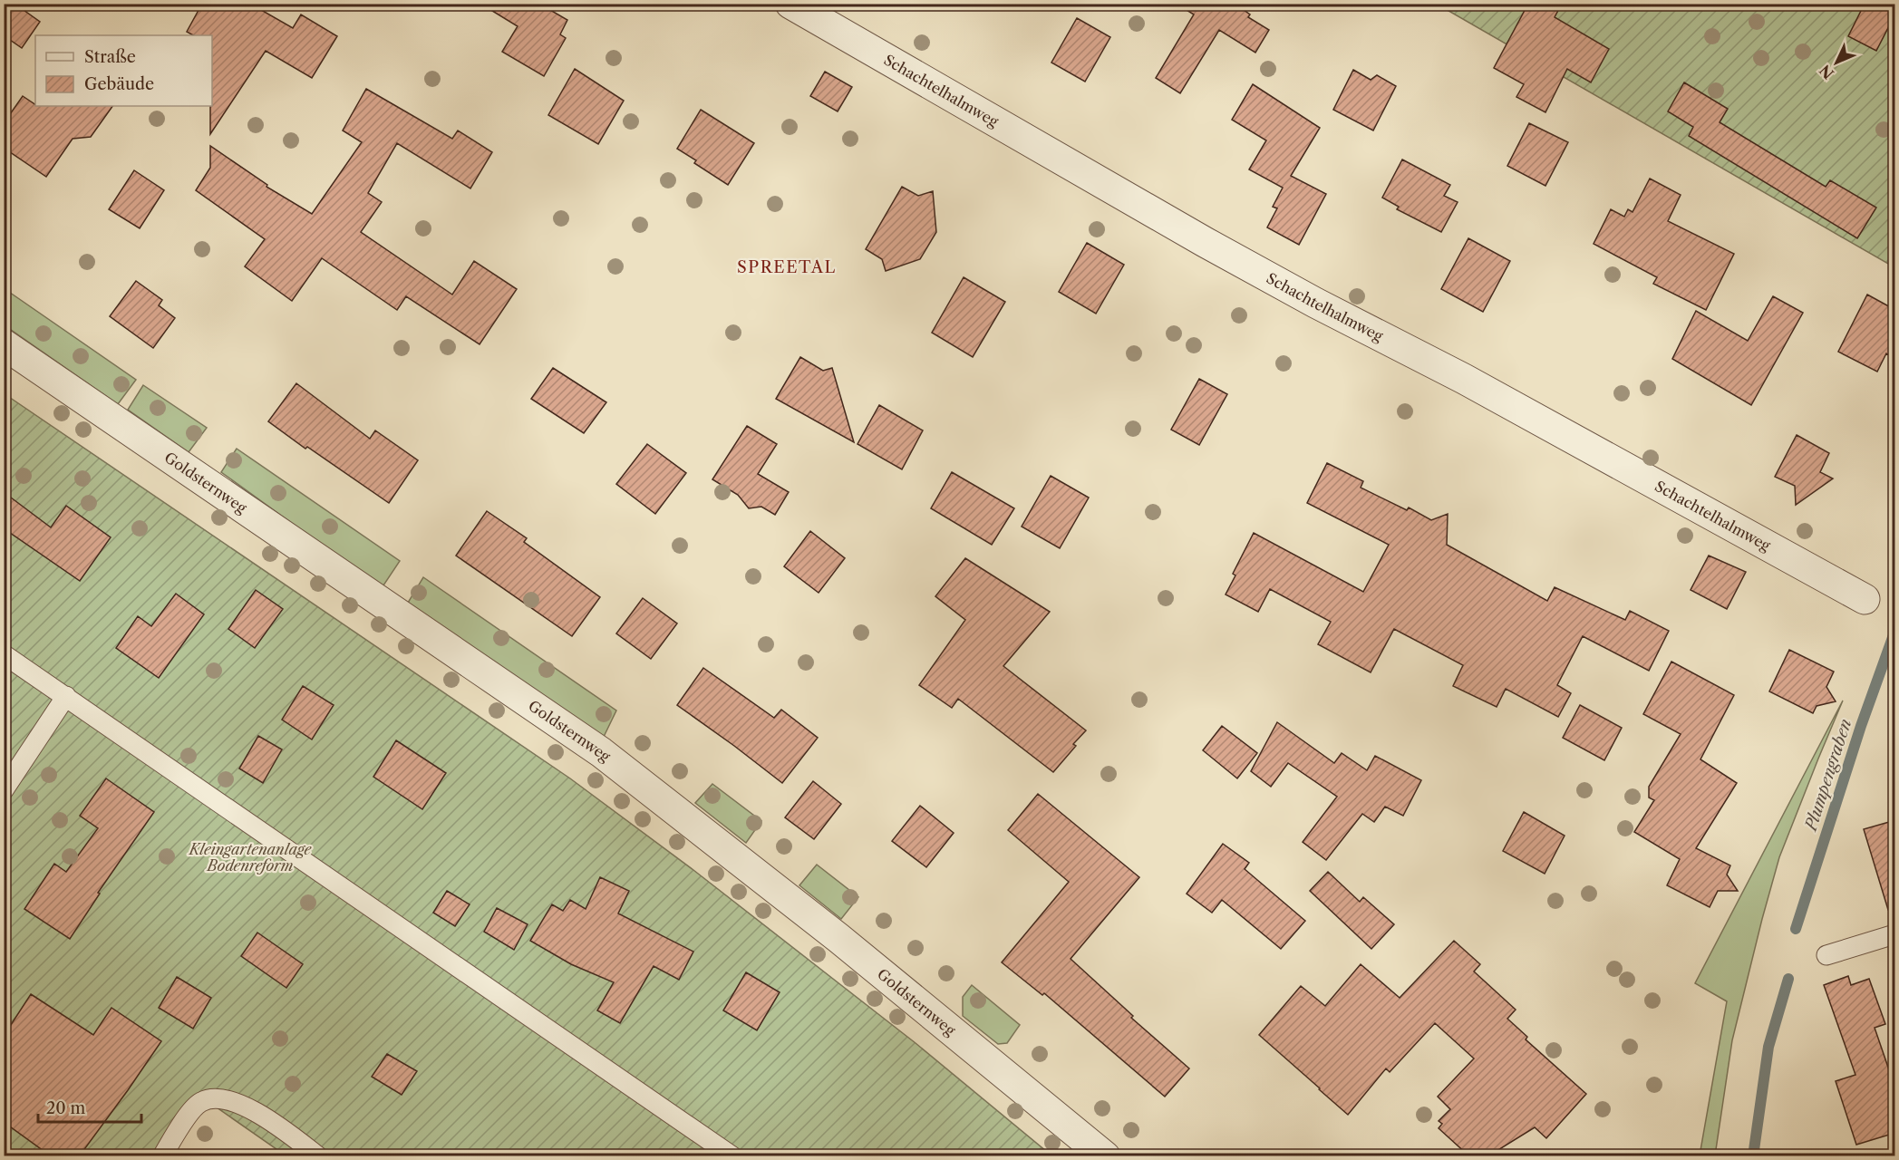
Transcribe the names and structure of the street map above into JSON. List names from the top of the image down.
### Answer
{
  "streets": {
    "street": ["Schachtelhalmweg", "Goldsternweg"]
  },
  "districts": ["SPREETAL"],
  "water": ["Plumpengraben"],
  "parks": ["Kleingartenanlage Bodenreform"],
  "legend": ["Straße", "Gebäude"],
  "scale_bar": "20 m",
  "north": "bottom left"
}
